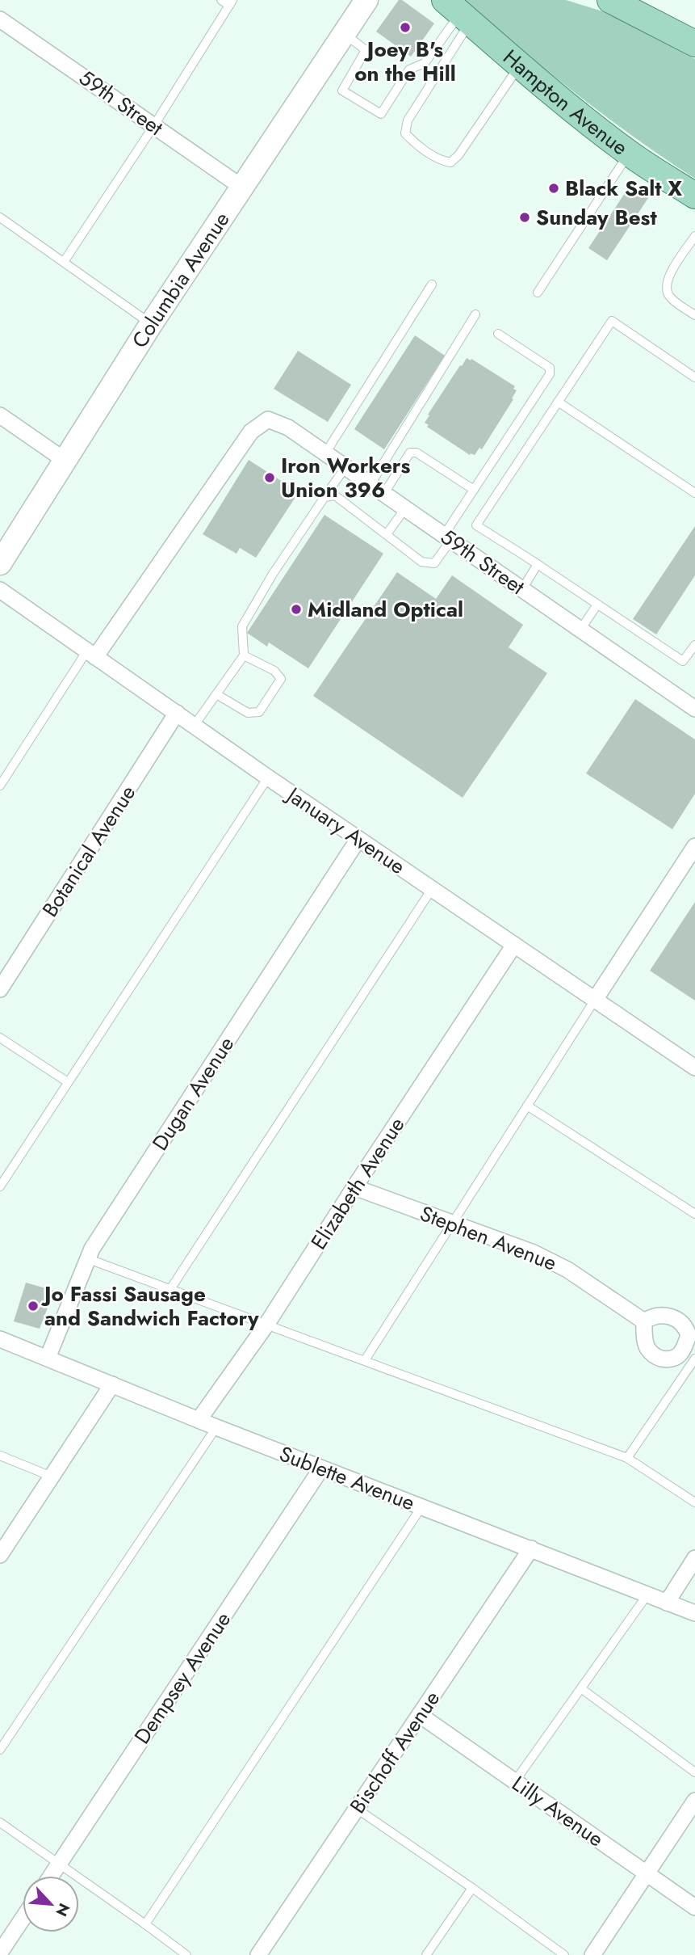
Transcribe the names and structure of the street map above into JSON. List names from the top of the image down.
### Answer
{
  "streets": {
    "main road": ["Hampton Avenue"],
    "street": [
      "59th Street",
      "Columbia Avenue",
      "January Avenue",
      "Botanical Avenue",
      "Dugan Avenue",
      "Elizabeth Avenue",
      "Stephen Avenue",
      "Sublette Avenue",
      "Dempsey Avenue",
      "Bischoff Avenue",
      "Lilly Avenue"
    ]
  },
  "crossings": [
    ["59th Street", "Columbia Avenue"],
    ["59th Street", "January Avenue"],
    ["January Avenue", "Botanical Avenue"],
    ["January Avenue", "Dugan Avenue"],
    ["January Avenue", "Elizabeth Avenue"],
    ["Dugan Avenue", "Sublette Avenue"],
    ["Elizabeth Avenue", "Stephen Avenue"],
    ["Elizabeth Avenue", "Sublette Avenue"],
    ["Sublette Avenue", "Dempsey Avenue"],
    ["Sublette Avenue", "Bischoff Avenue"],
    ["Bischoff Avenue", "Lilly Avenue"]
  ],
  "places": [
    "Joey B's on the Hill",
    "Black Salt X",
    "Sunday Best",
    "Iron Workers Union 396",
    "Midland Optical",
    "Jo Fassi Sausage and Sandwich Factory"
  ],
  "north": "bottom right"
}
